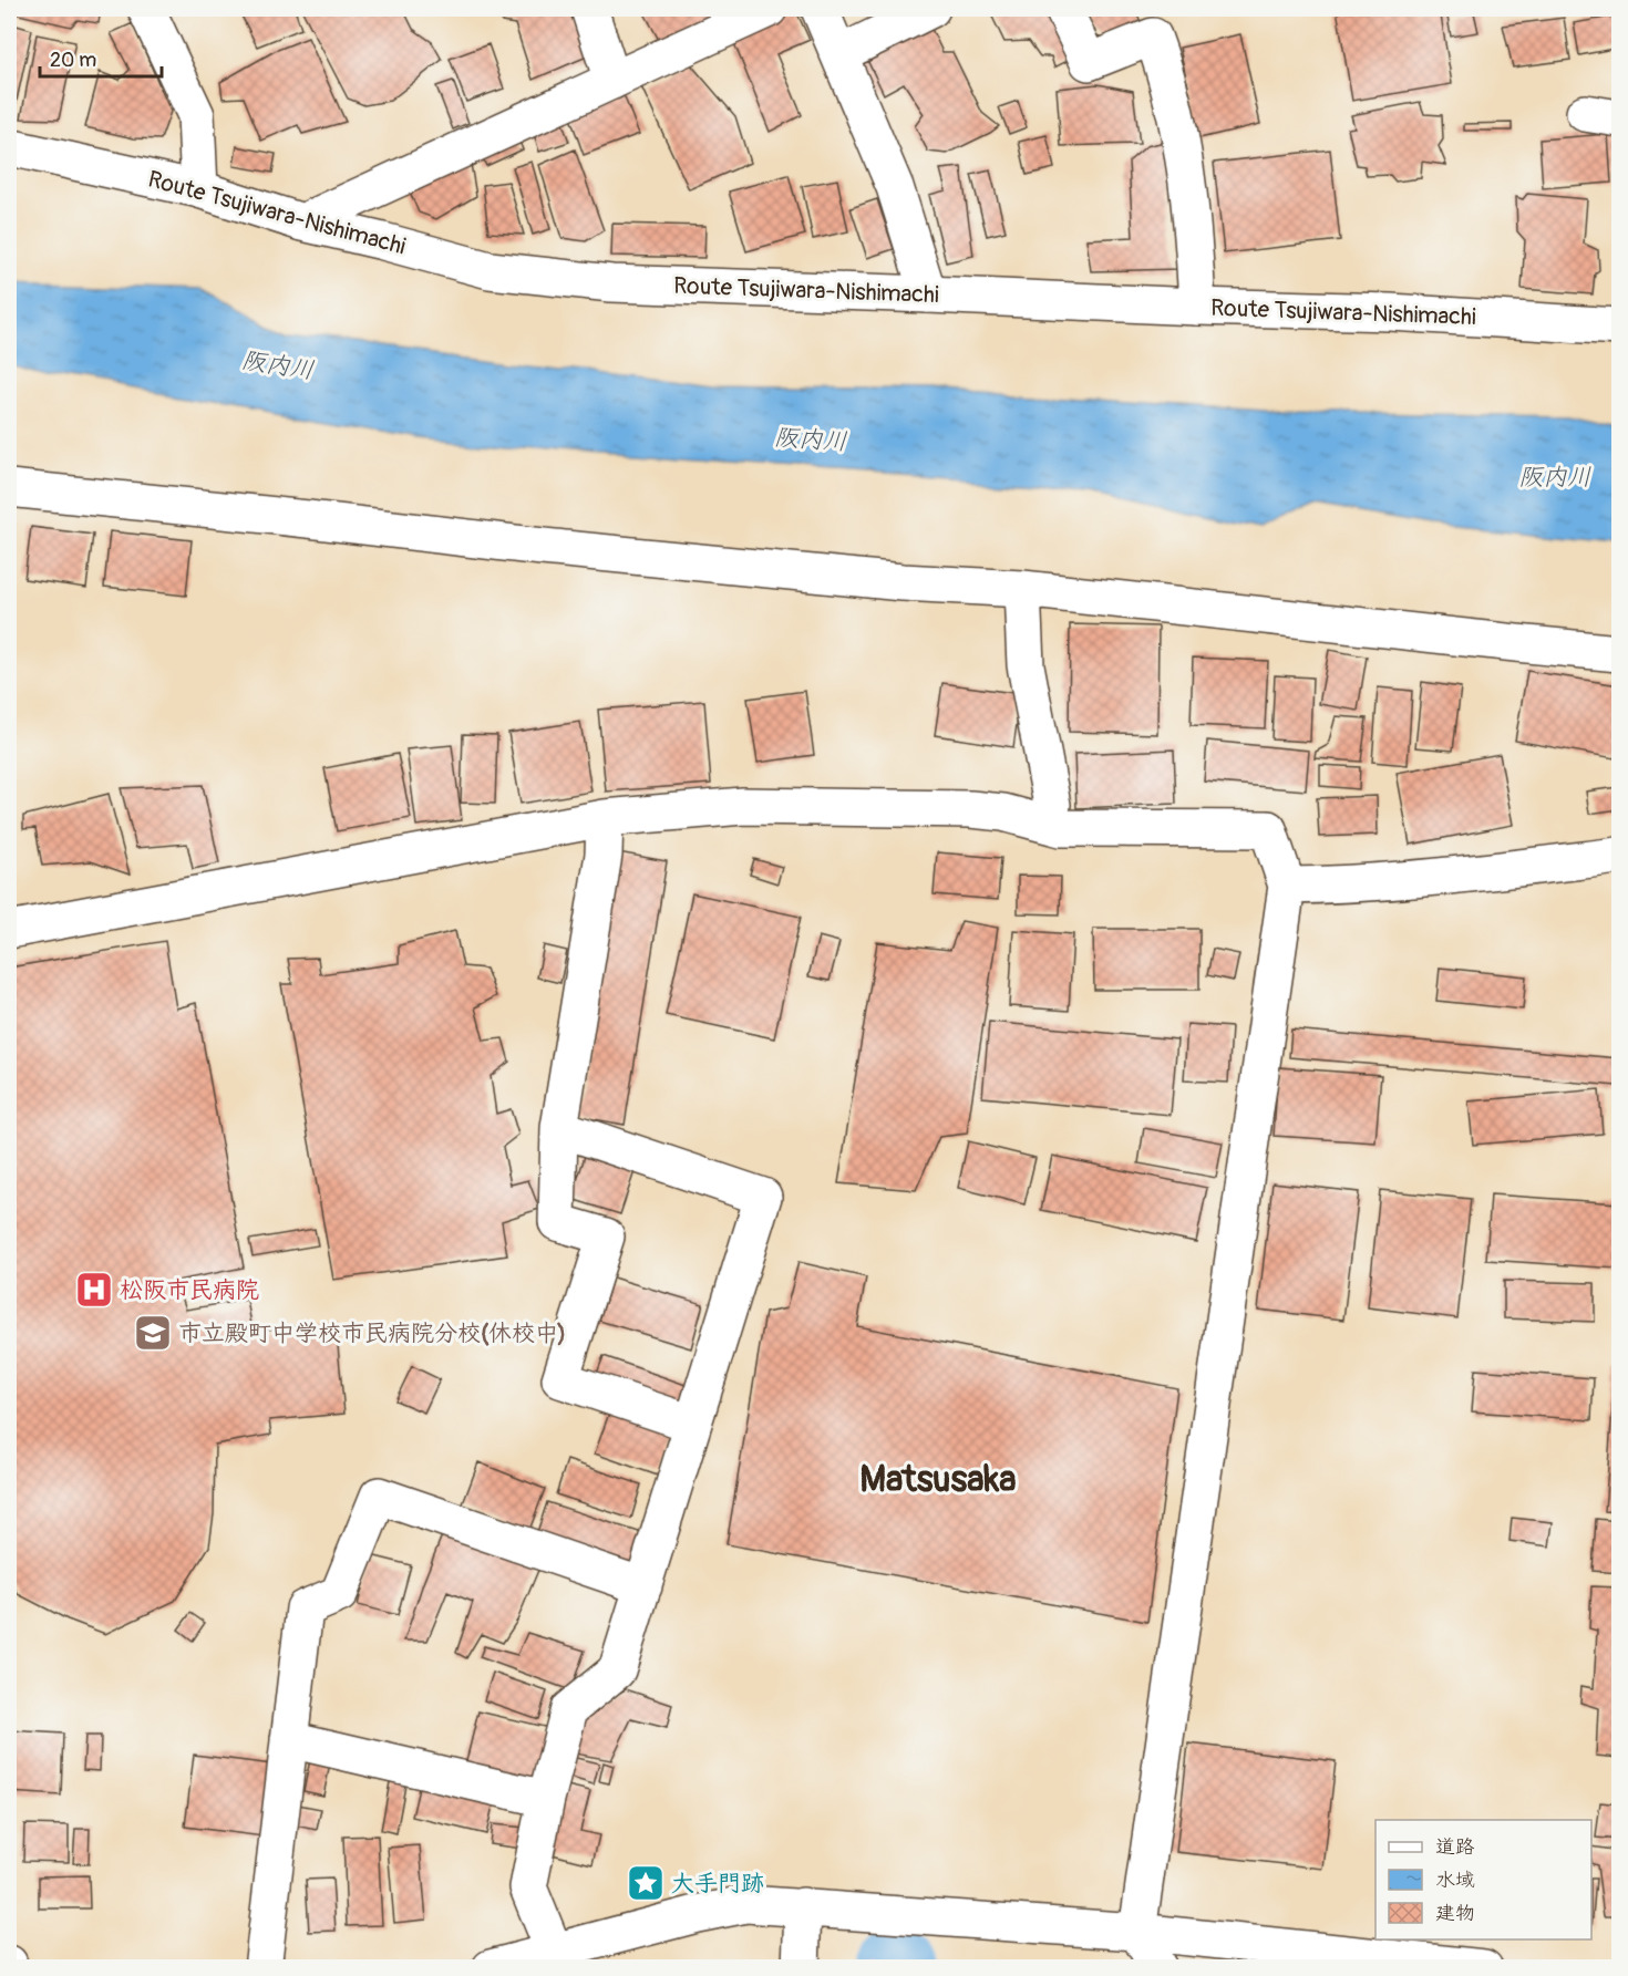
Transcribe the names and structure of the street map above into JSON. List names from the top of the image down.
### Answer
{
  "streets": {
    "street": ["Route Tsujiwara-Nishimachi"]
  },
  "districts": ["Matsusaka"],
  "water": ["阪内川"],
  "places": {
    "hospital": ["松阪市民病院"],
    "school or university": ["市立殿町中学校市民病院分校(休校中)"],
    "place": ["大手門跡"]
  },
  "legend": ["道路", "水域", "建物"],
  "scale_bar": "20 m"
}
